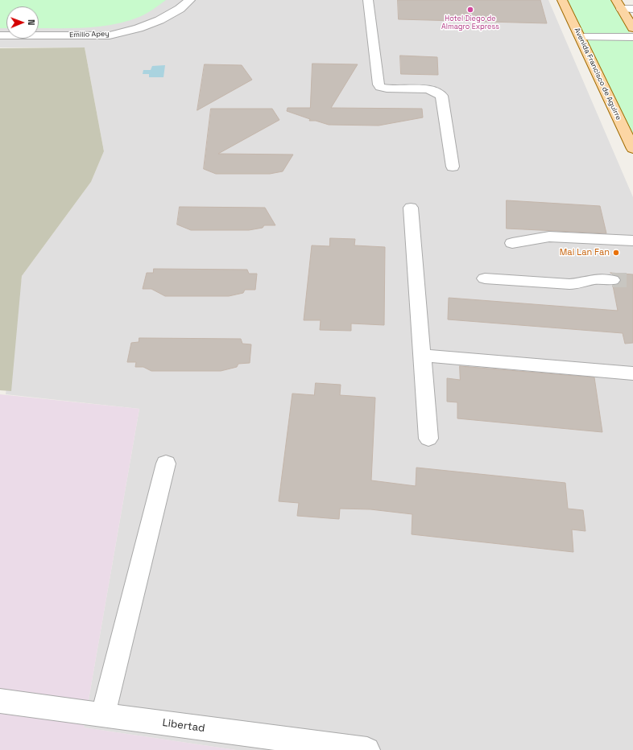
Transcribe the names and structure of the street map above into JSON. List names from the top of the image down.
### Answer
{
  "streets": {
    "main road": ["Avenida Francisco de Aguirre"],
    "street": ["Emilio Apey", "Libertad"]
  },
  "places": ["Hotel Diego de Almagro Express", "Mai Lan Fan"],
  "north": "right"
}
